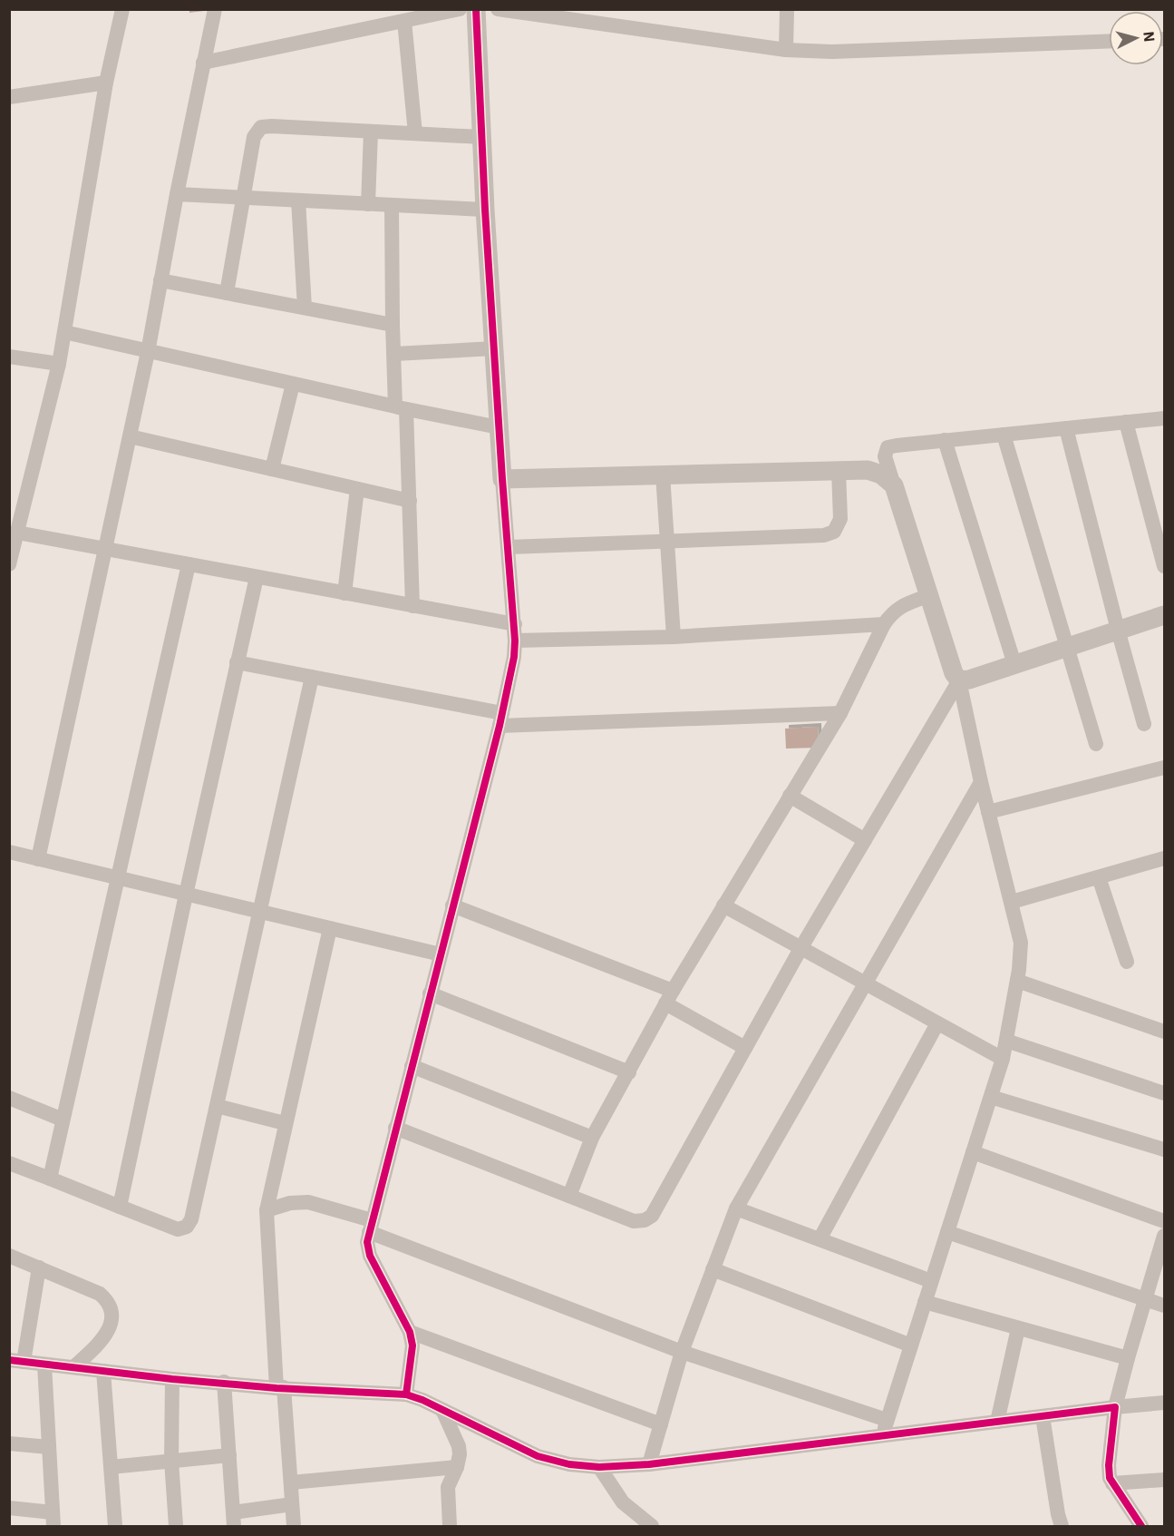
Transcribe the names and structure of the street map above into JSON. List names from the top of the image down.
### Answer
{
  "north": "right"
}
